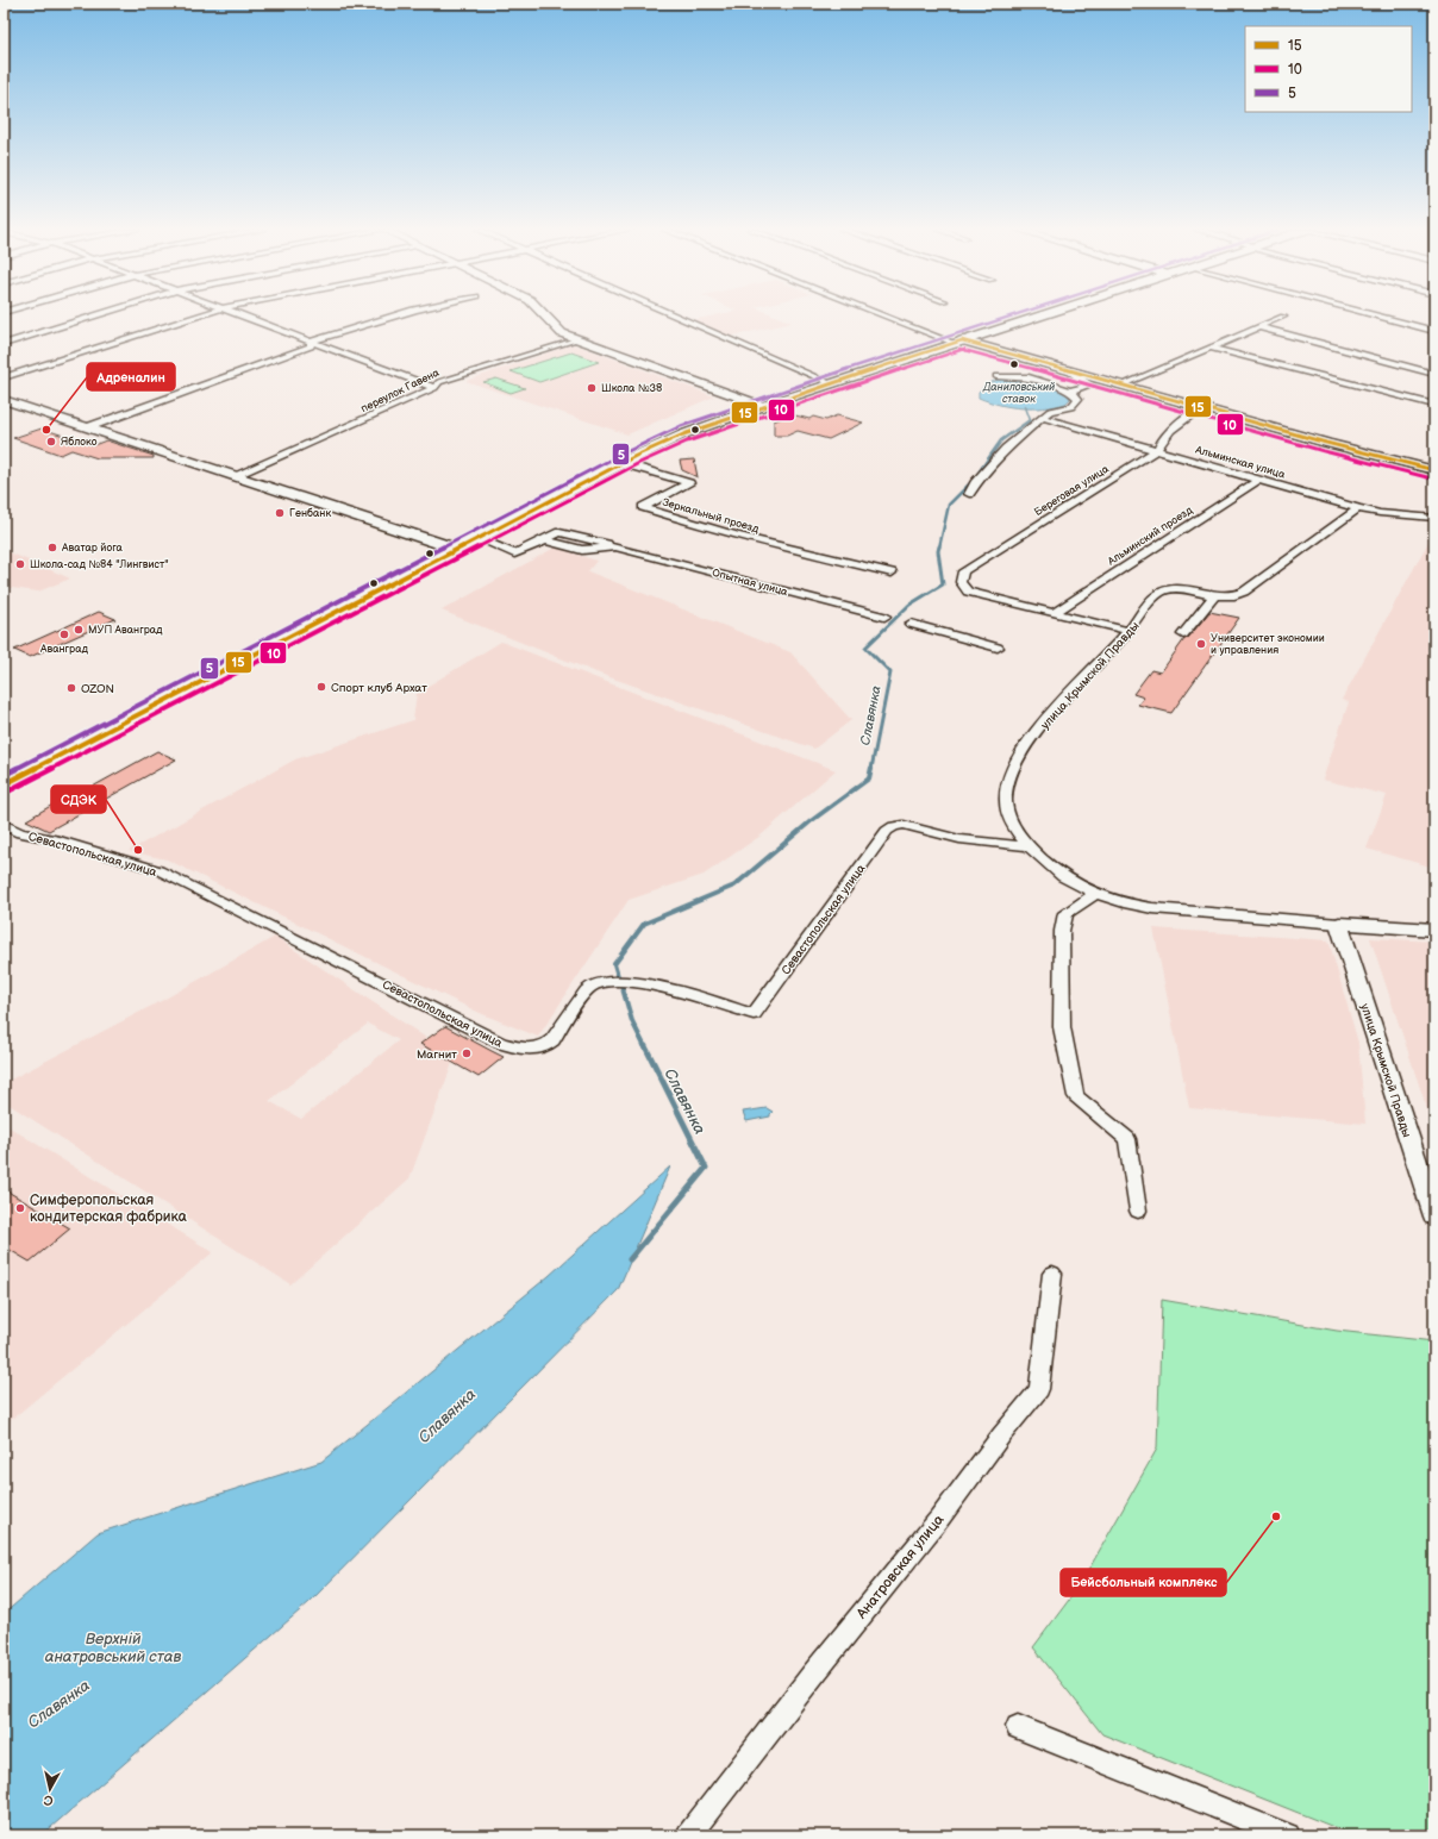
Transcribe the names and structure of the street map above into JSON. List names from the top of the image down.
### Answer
{
  "streets": {
    "street": [
      "переулок Гавена",
      "Альминская улица",
      "Береговая улица",
      "Зеркальный проезд",
      "Альминский проезд",
      "Опытная улица",
      "улица Крымской Правды",
      "Севастопольская улица",
      "Анатровская улица"
    ]
  },
  "crossings": [
    ["Альминская улица", "Береговая улица"],
    ["Альминская улица", "Альминский проезд"],
    ["Альминская улица", "улица Крымской Правды"],
    ["Береговая улица", "Альминский проезд"],
    ["улица Крымской Правды", "Севастопольская улица"]
  ],
  "water": ["Даниловський ставок", "Славянка", "Верхній анатровський став"],
  "places": [
    "Школа №38",
    "Адреналин",
    "Яблоко",
    "Генбанк",
    "Аватар йога",
    "Школа-сад №84 \"Лингвист\"",
    "МУП Аванград",
    "Аванград",
    "Университет экономии и управления",
    "Спорт клуб Архат",
    "OZON",
    "СДЭК",
    "Магнит",
    "Симферопольская кондитерская фабрика",
    "Бейсбольный комплекс"
  ],
  "lines": ["transit line 5", "transit line 15", "transit line 10"],
  "legend": ["15", "10", "5"],
  "north": "bottom"
}
